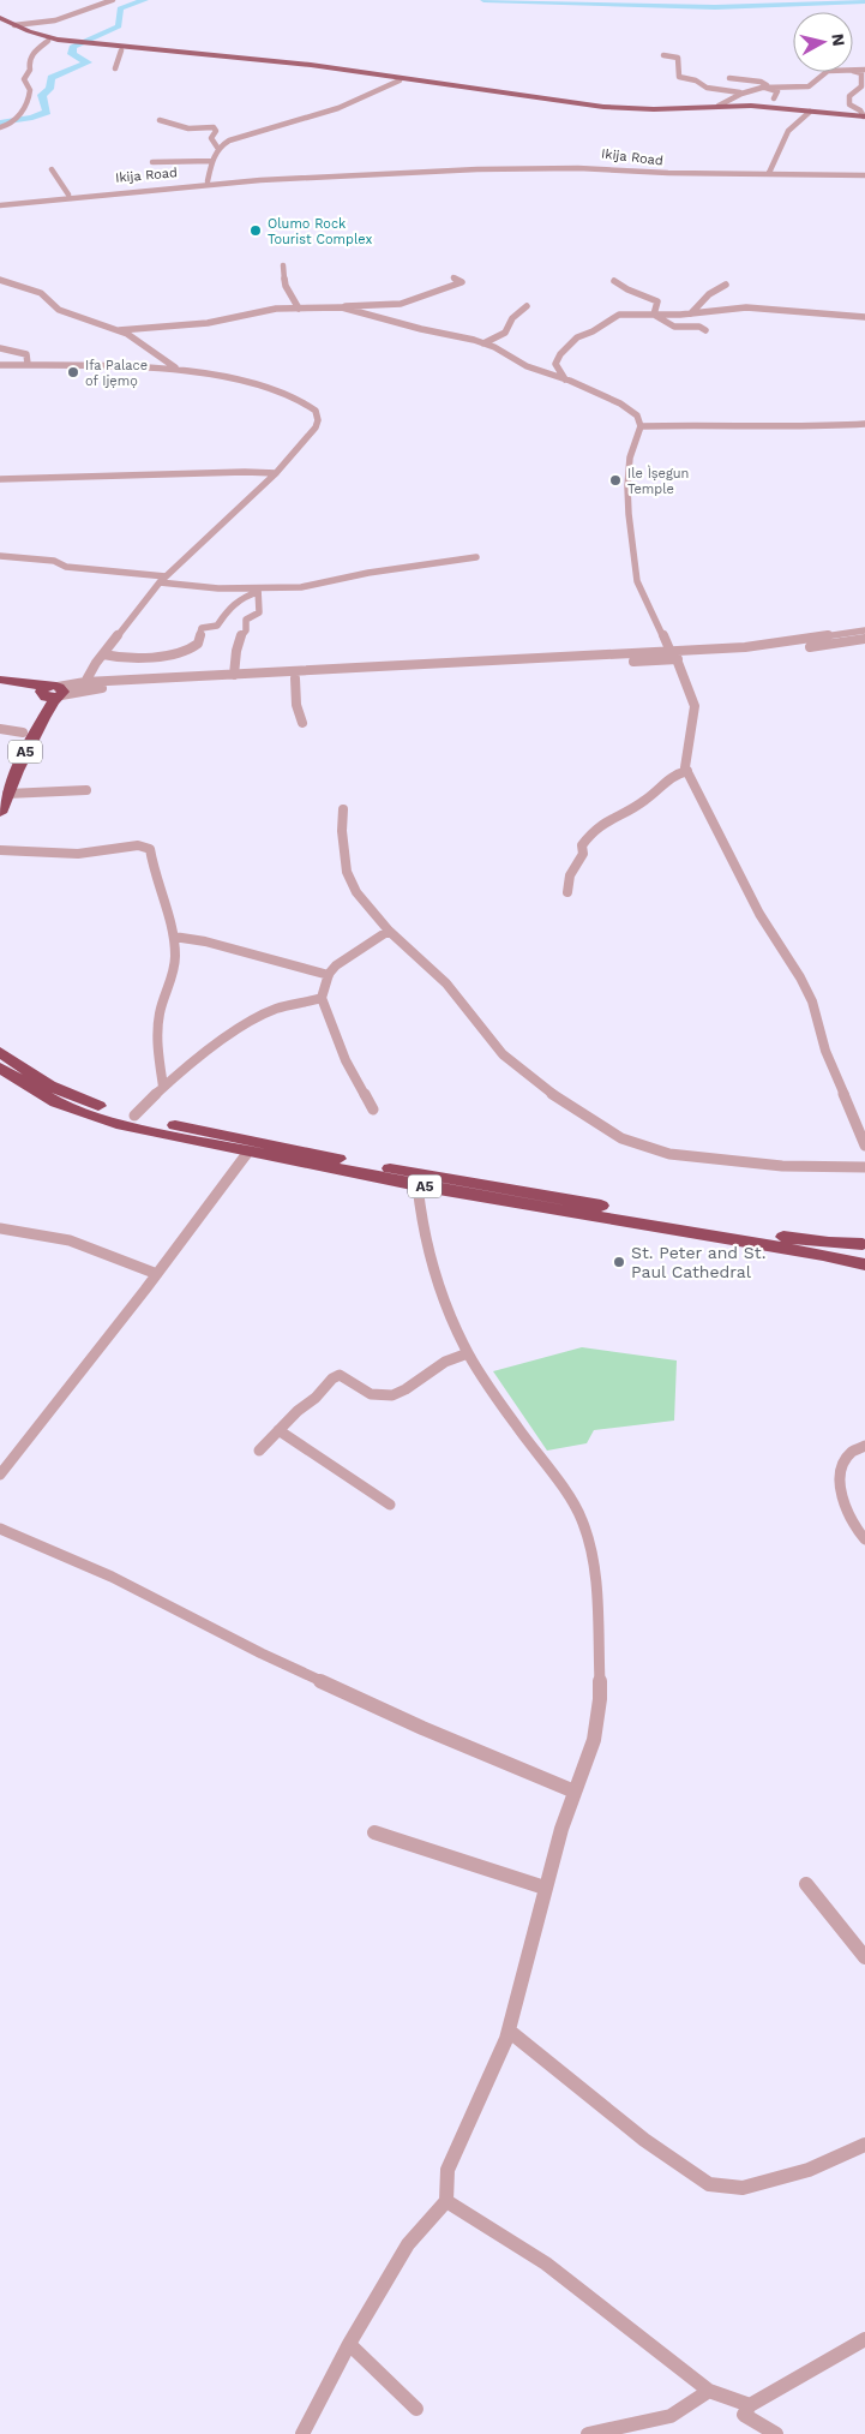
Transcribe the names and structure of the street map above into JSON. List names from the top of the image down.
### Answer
{
  "streets": {
    "highway": ["A5"],
    "street": ["Ikija Road"]
  },
  "places": [
    "Olumo Rock Tourist Complex",
    "Ifa Palace of Ijẹmọ",
    "Ile Ìṣegun Temple",
    "St. Peter and St. Paul Cathedral"
  ],
  "north": "right"
}
